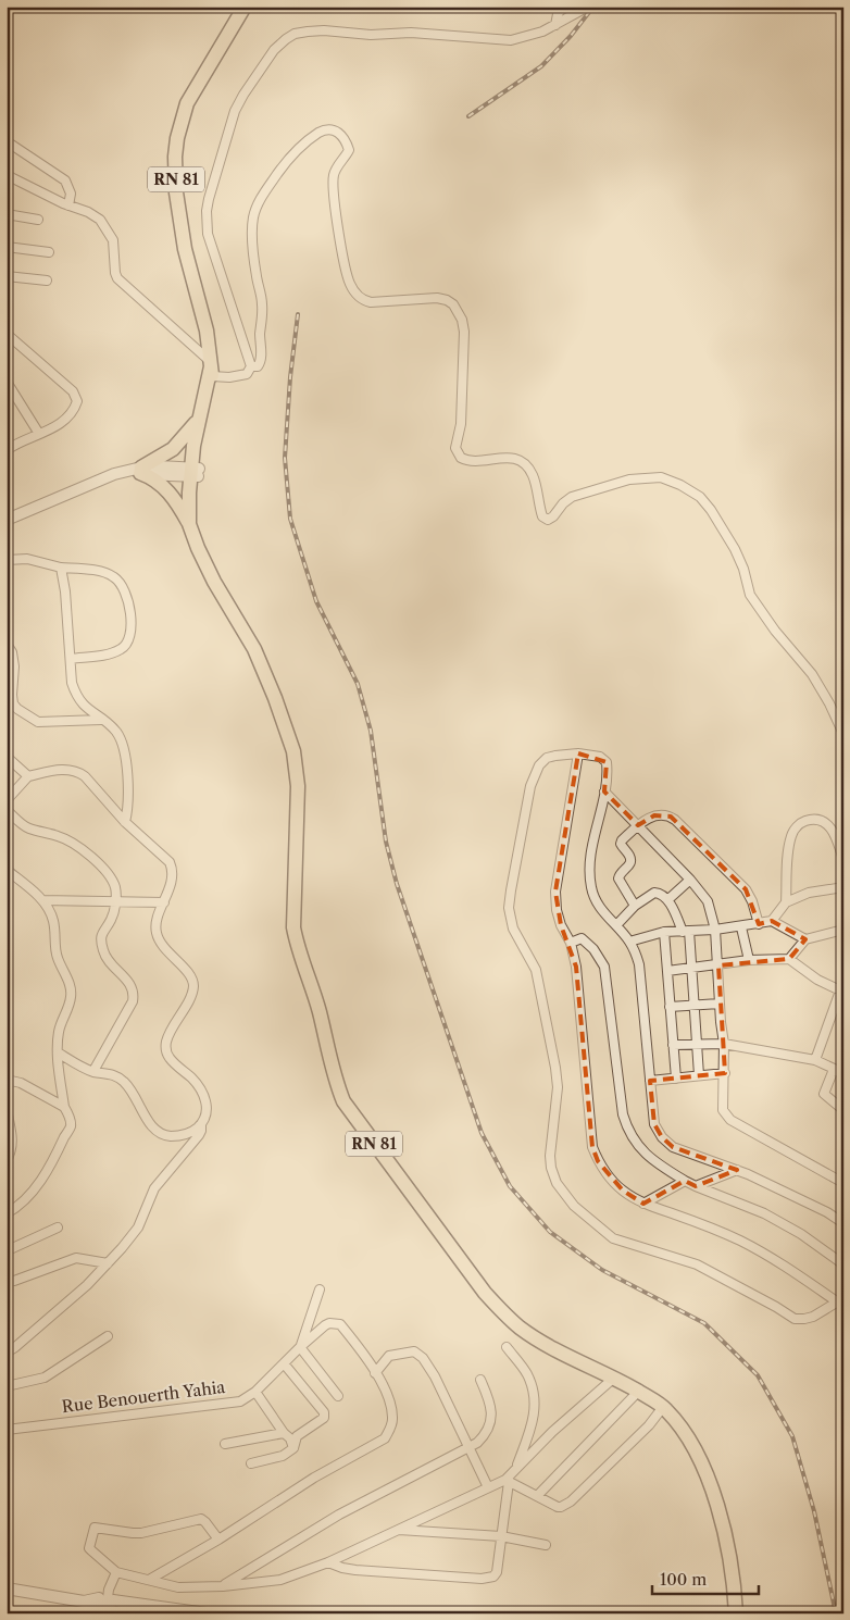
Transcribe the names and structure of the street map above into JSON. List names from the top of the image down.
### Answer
{
  "streets": {
    "main road": ["RN 81"],
    "street": ["Rue Benouerth Yahia"]
  },
  "scale_bar": "100 m"
}
